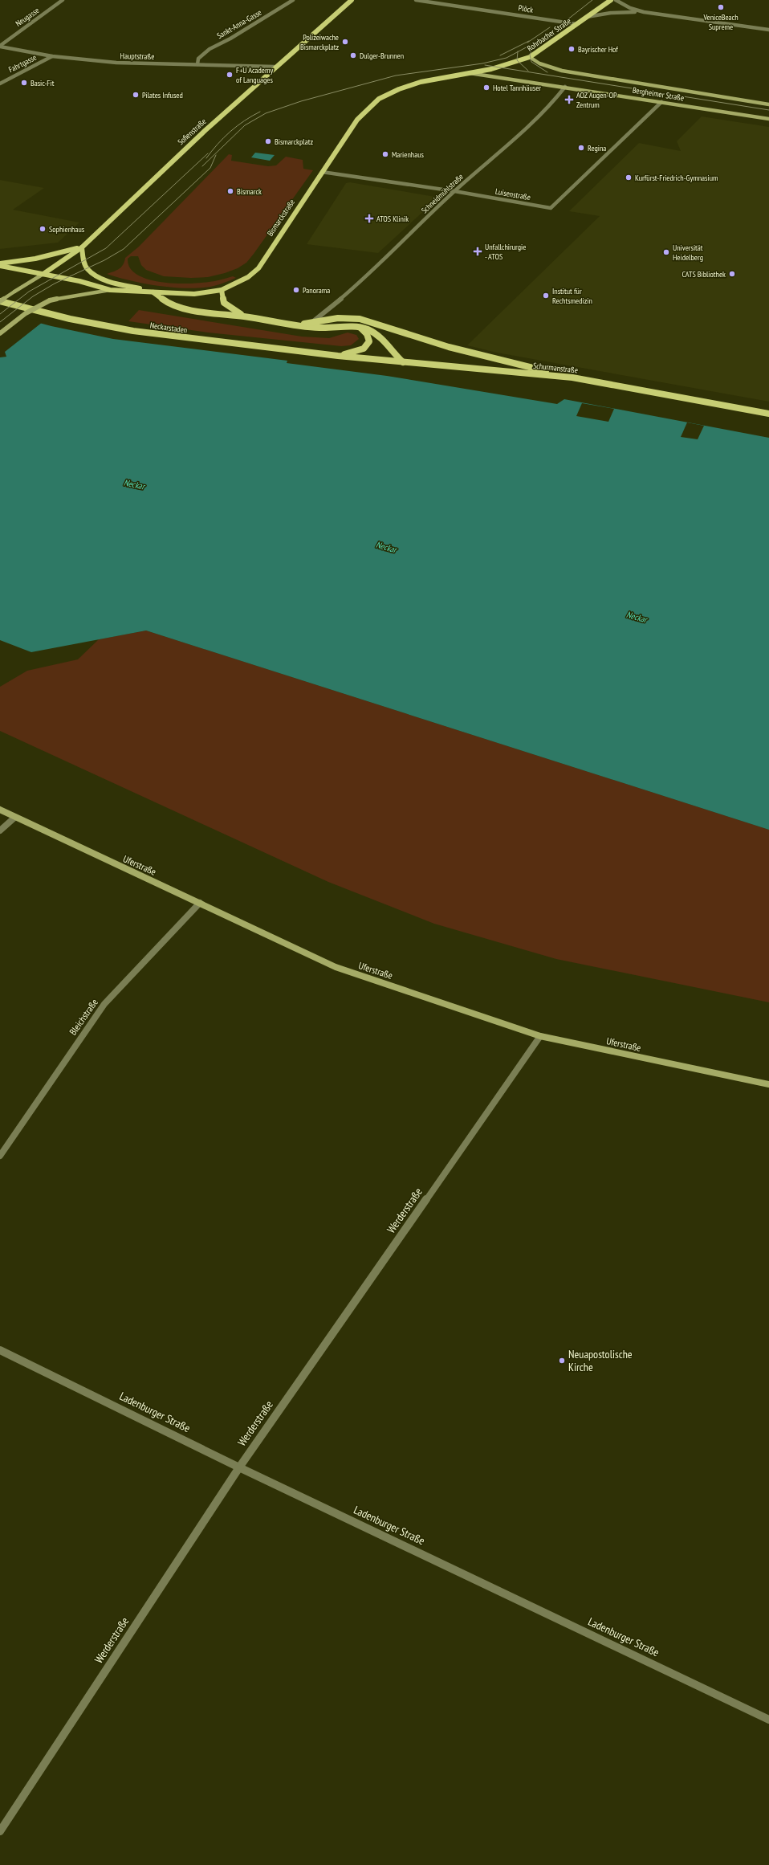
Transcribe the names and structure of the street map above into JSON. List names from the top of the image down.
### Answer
{
  "streets": {
    "main road": [
      "Rohrbacher Straße",
      "Sofienstraße",
      "Bismarckstraße",
      "Neckarstaden",
      "Schurmanstraße"
    ],
    "street": [
      "Plöck",
      "Neugasse",
      "Sankt-Anna-Gasse",
      "Hauptstraße",
      "Fahrtgasse",
      "Bergheimer Straße",
      "Schneidmühlstraße",
      "Luisenstraße",
      "Uferstraße",
      "Bleichstraße",
      "Werderstraße",
      "Ladenburger Straße"
    ]
  },
  "crossings": [
    ["Plöck", "Rohrbacher Straße"],
    ["Neugasse", "Hauptstraße"],
    ["Sankt-Anna-Gasse", "Hauptstraße"],
    ["Rohrbacher Straße", "Bergheimer Straße"],
    ["Rohrbacher Straße", "Bismarckstraße"],
    ["Hauptstraße", "Fahrtgasse"],
    ["Hauptstraße", "Sofienstraße"],
    ["Bergheimer Straße", "Schneidmühlstraße"],
    ["Bergheimer Straße", "Luisenstraße"],
    ["Bergheimer Straße", "Bismarckstraße"],
    ["Schneidmühlstraße", "Luisenstraße"],
    ["Luisenstraße", "Bismarckstraße"],
    ["Neckarstaden", "Schurmanstraße"],
    ["Uferstraße", "Bleichstraße"],
    ["Uferstraße", "Werderstraße"],
    ["Werderstraße", "Ladenburger Straße"]
  ],
  "water": ["Neckar"],
  "places": {
    "other": [
      "VeniceBeach Supreme",
      "Polizeiwache Bismarckplatz",
      "Bayrischer Hof",
      "Dulger-Brunnen",
      "F+U Academy of Languages",
      "Basic-Fit",
      "Hotel Tannhäuser",
      "Pilates Infused",
      "Bismarckplatz",
      "Regina",
      "Marienhaus",
      "Kurfürst-Friedrich-Gymnasium",
      "Bismarck",
      "Sophienhaus",
      "Universität Heidelberg",
      "CATS Bibliothek",
      "Panorama",
      "Institut für Rechtsmedizin",
      "Neuapostolische Kirche"
    ],
    "health": ["AOZ Augen-OP Zentrum", "ATOS Klinik", "Unfallchirurgie - ATOS"]
  }
}
